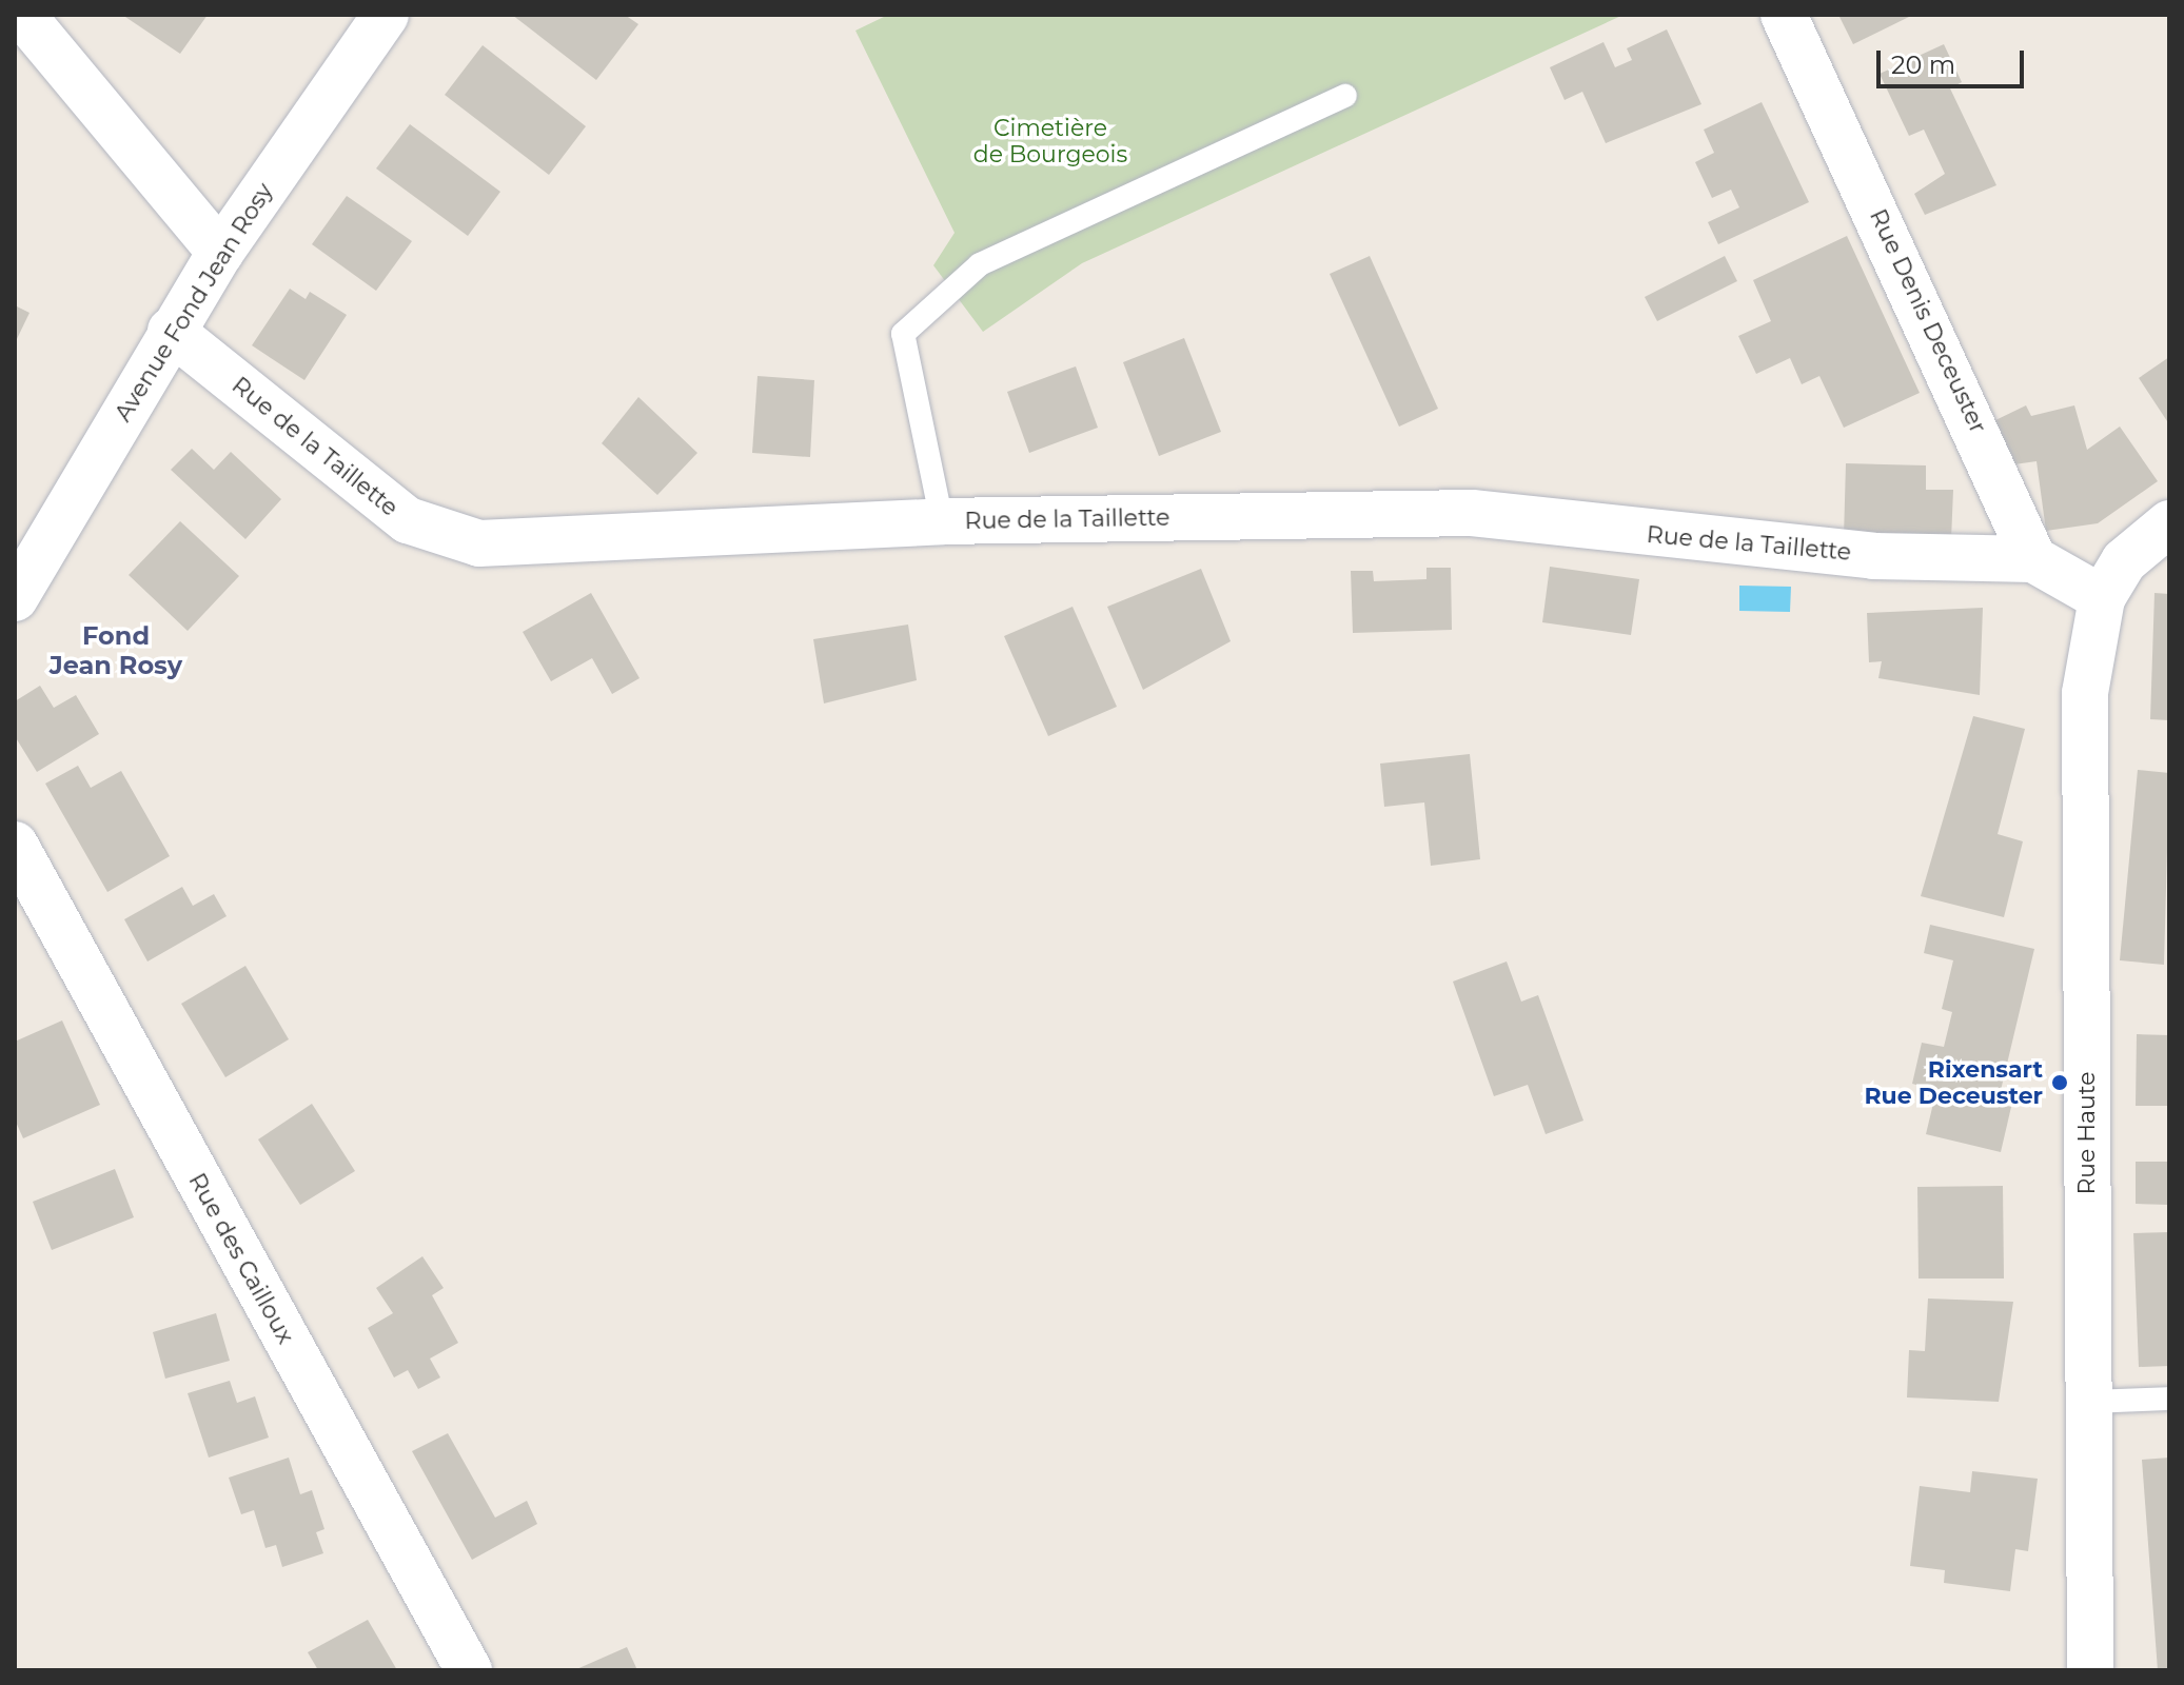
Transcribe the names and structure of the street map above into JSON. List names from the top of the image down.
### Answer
{
  "streets": {
    "street": [
      "Avenue Fond Jean Rosy",
      "Rue Denis Deceuster",
      "Rue de la Taillette",
      "Rue Haute",
      "Rue des Cailloux"
    ]
  },
  "crossings": [
    ["Avenue Fond Jean Rosy", "Rue de la Taillette"],
    ["Rue Denis Deceuster", "Rue de la Taillette"]
  ],
  "districts": ["Fond Jean Rosy"],
  "parks": ["Cimetière de Bourgeois"],
  "places": ["Rixensart Rue Deceuster"],
  "scale_bar": "20 m"
}
